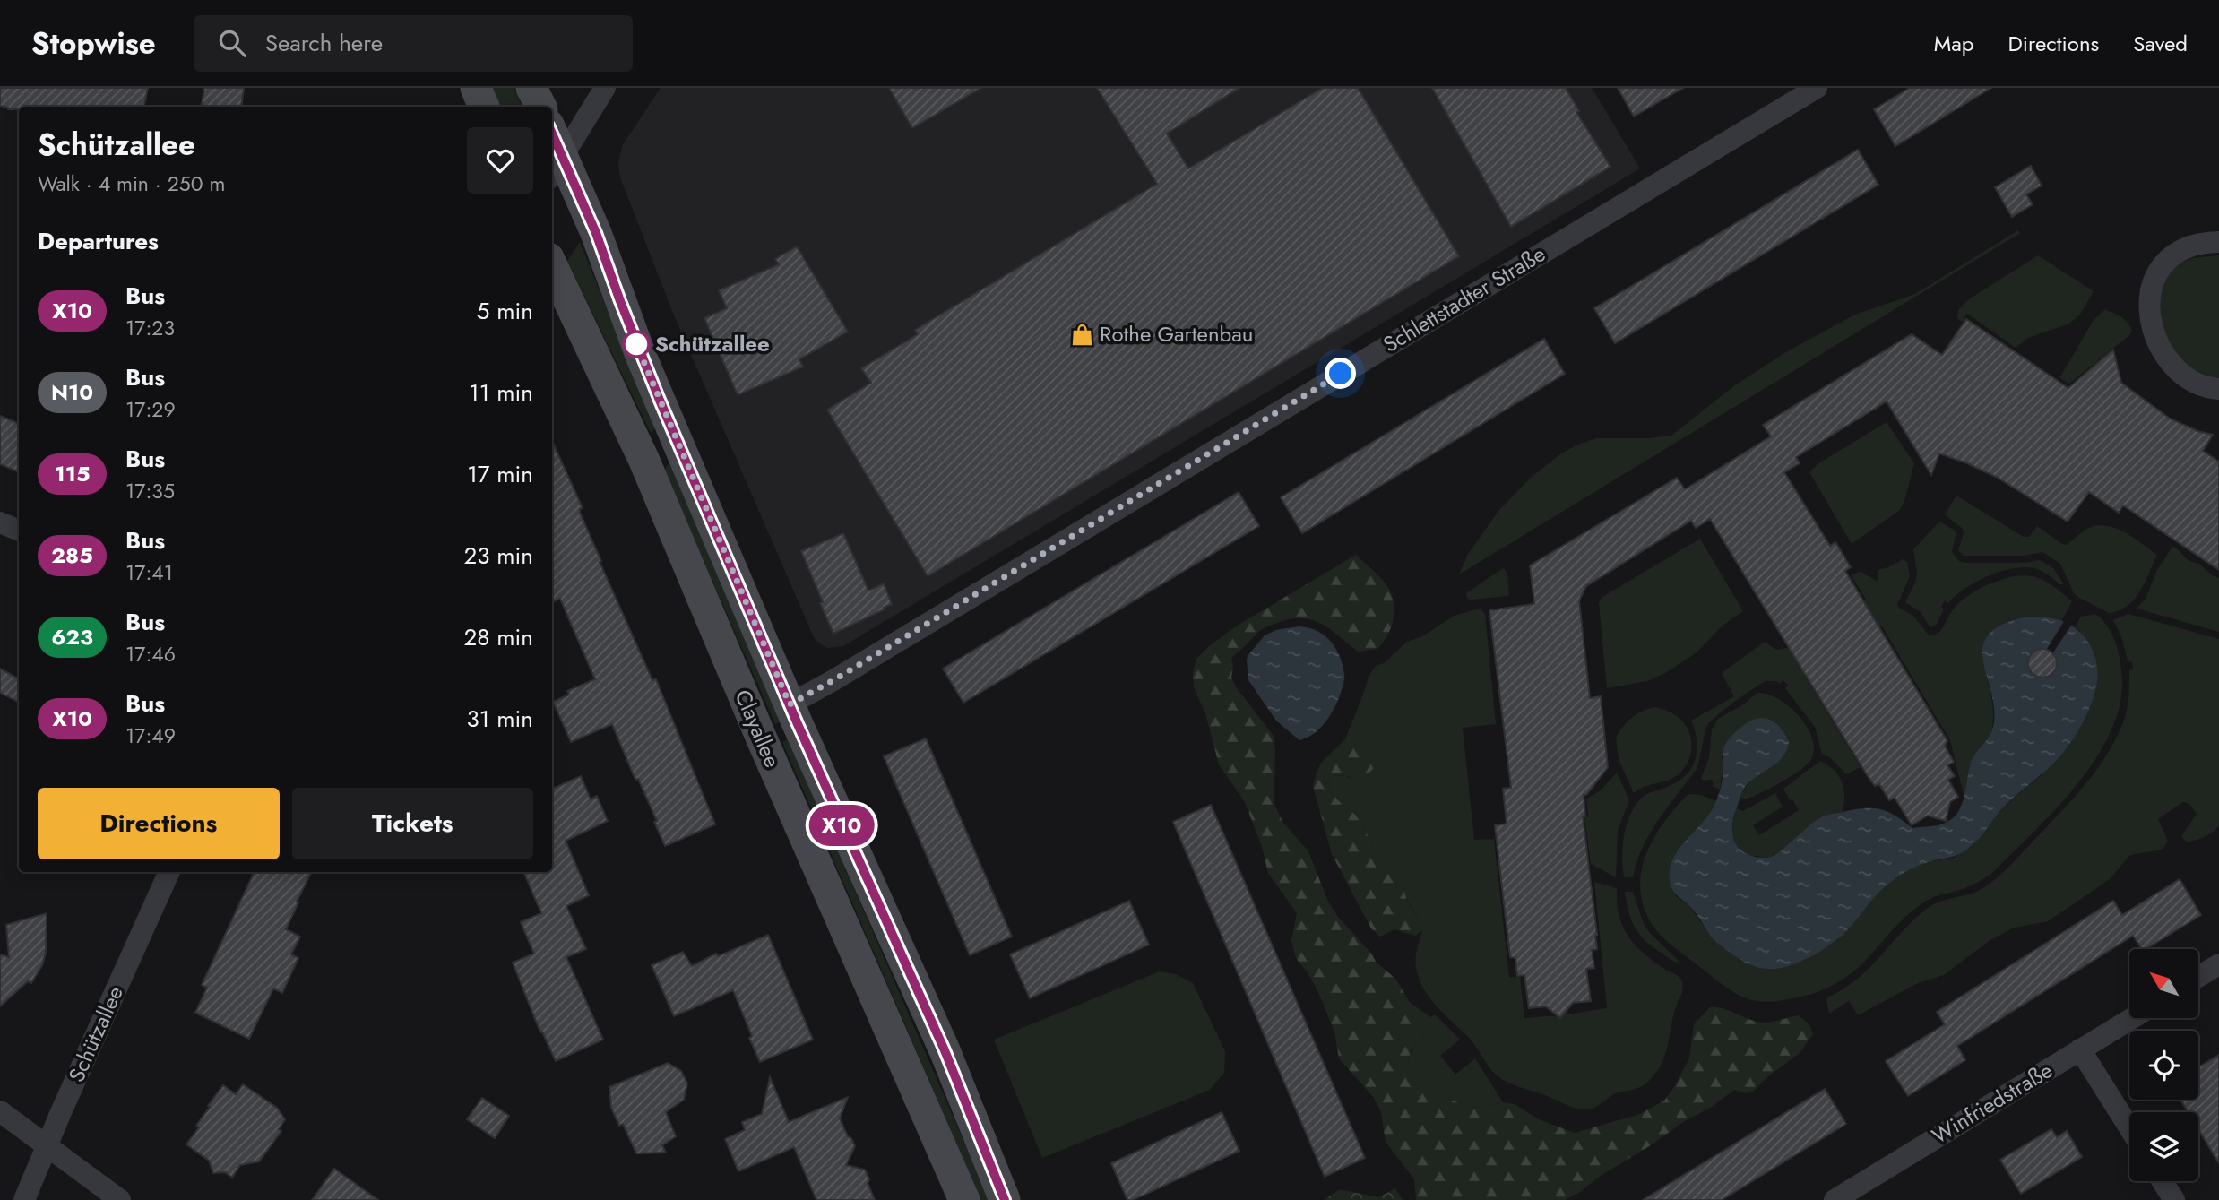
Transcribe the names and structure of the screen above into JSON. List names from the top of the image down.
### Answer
{
  "streets": {
    "main road": ["Clayallee"],
    "street": ["Schlettstadter Straße", "Schützallee", "Winfriedstraße"]
  },
  "crossings": [
    ["Schlettstadter Straße", "Clayallee"]
  ],
  "places": {
    "shop": ["Rothe Gartenbau"],
    "other": ["Schützallee"]
  },
  "lines": ["bus line X10"],
  "north": "top left",
  "page": {
    "header": "Stopwise",
    "search": "Search here",
    "nav": ["Map", "Directions", "Saved"],
    "on_map": "X10",
    "heading": [
      ["Schützallee", "Walk · 4 min · 250 m"],
      "Departures"
    ],
    "list": [
      {
        "mark": "X10",
        "name": "Bus",
        "note": "17:23",
        "value": "5 min"
      },
      {
        "mark": "N10",
        "name": "Bus",
        "note": "17:29",
        "value": "11 min"
      },
      {
        "mark": "115",
        "name": "Bus",
        "note": "17:35",
        "value": "17 min"
      },
      {
        "mark": "285",
        "name": "Bus",
        "note": "17:41",
        "value": "23 min"
      },
      {
        "mark": "623",
        "name": "Bus",
        "note": "17:46",
        "value": "28 min"
      },
      {
        "mark": "X10",
        "name": "Bus",
        "note": "17:49",
        "value": "31 min"
      }
    ],
    "buttons": ["Directions", "Tickets"]
  }
}
